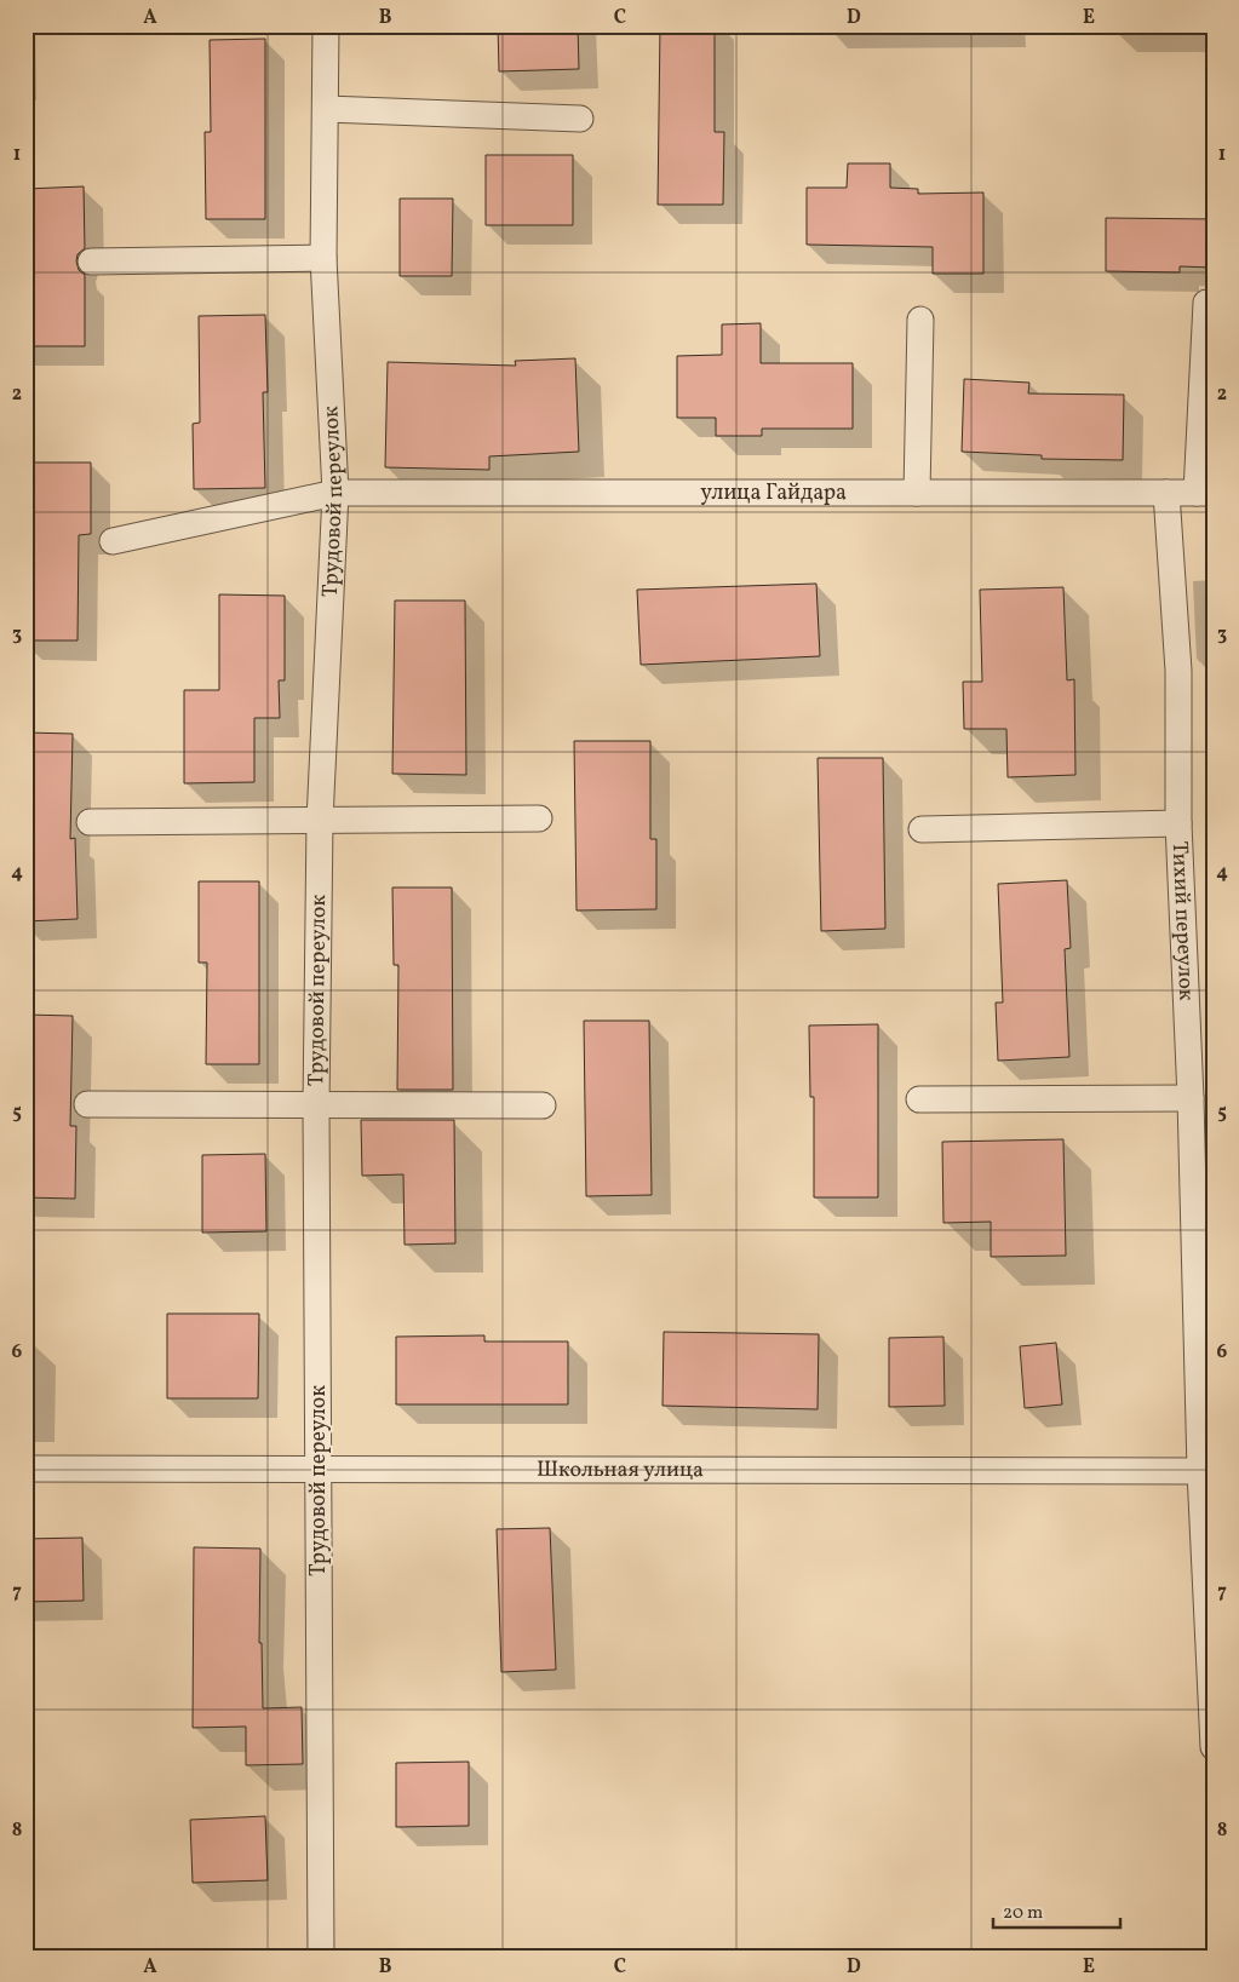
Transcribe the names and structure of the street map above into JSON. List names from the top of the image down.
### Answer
{
  "streets": {
    "lane": [
      "улица Гайдара",
      "Трудовой переулок",
      "Тихий переулок",
      "Школьная улица"
    ]
  },
  "crossings": [
    ["улица Гайдара", "Трудовой переулок"],
    ["улица Гайдара", "Тихий переулок"],
    ["Трудовой переулок", "Школьная улица"],
    ["Тихий переулок", "Школьная улица"]
  ],
  "scale_bar": "20 m",
  "grid": {
    "columns": [
      "A",
      "B",
      "C",
      "D",
      "E"
    ],
    "rows": [
      "1",
      "2",
      "3",
      "4",
      "5",
      "6",
      "7",
      "8"
    ]
  }
}
